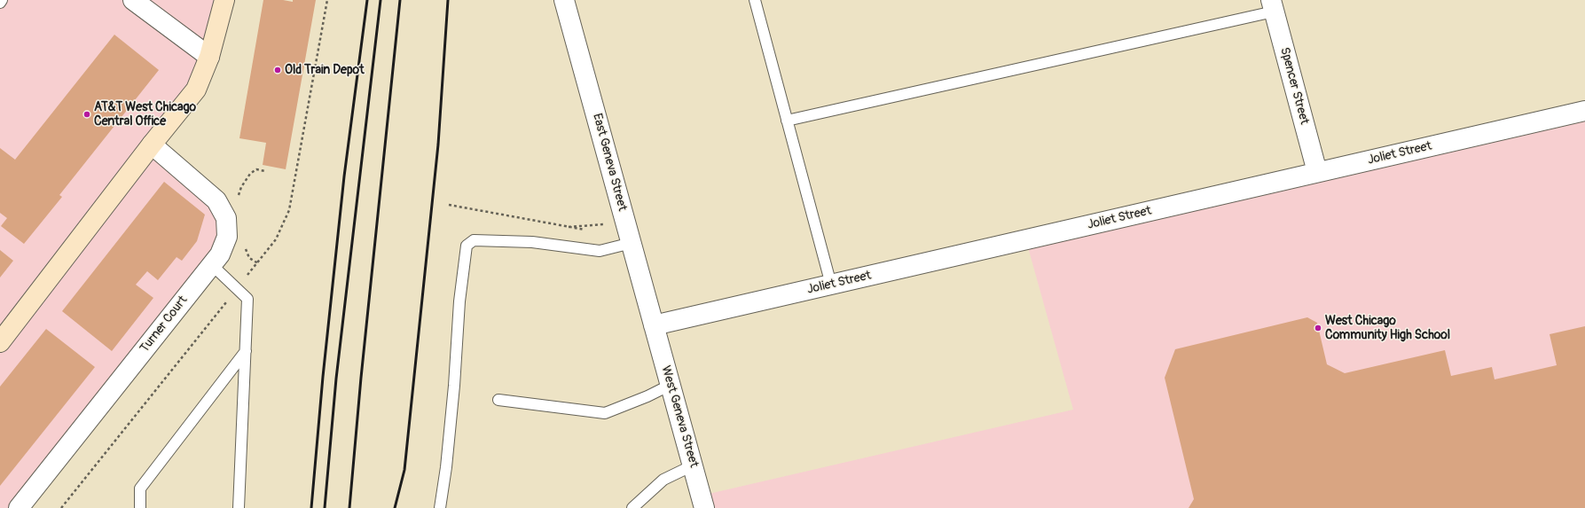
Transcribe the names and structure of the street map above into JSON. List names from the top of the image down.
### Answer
{
  "streets": {
    "street": [
      "Spencer Street",
      "Joliet Street",
      "East Geneva Street",
      "Turner Court",
      "West Geneva Street"
    ]
  },
  "crossings": [
    ["Spencer Street", "Joliet Street"],
    ["Joliet Street", "East Geneva Street"],
    ["Joliet Street", "West Geneva Street"],
    ["East Geneva Street", "West Geneva Street"]
  ],
  "places": ["Old Train Depot", "AT&T West Chicago Central Office", "West Chicago Community High School"]
}
